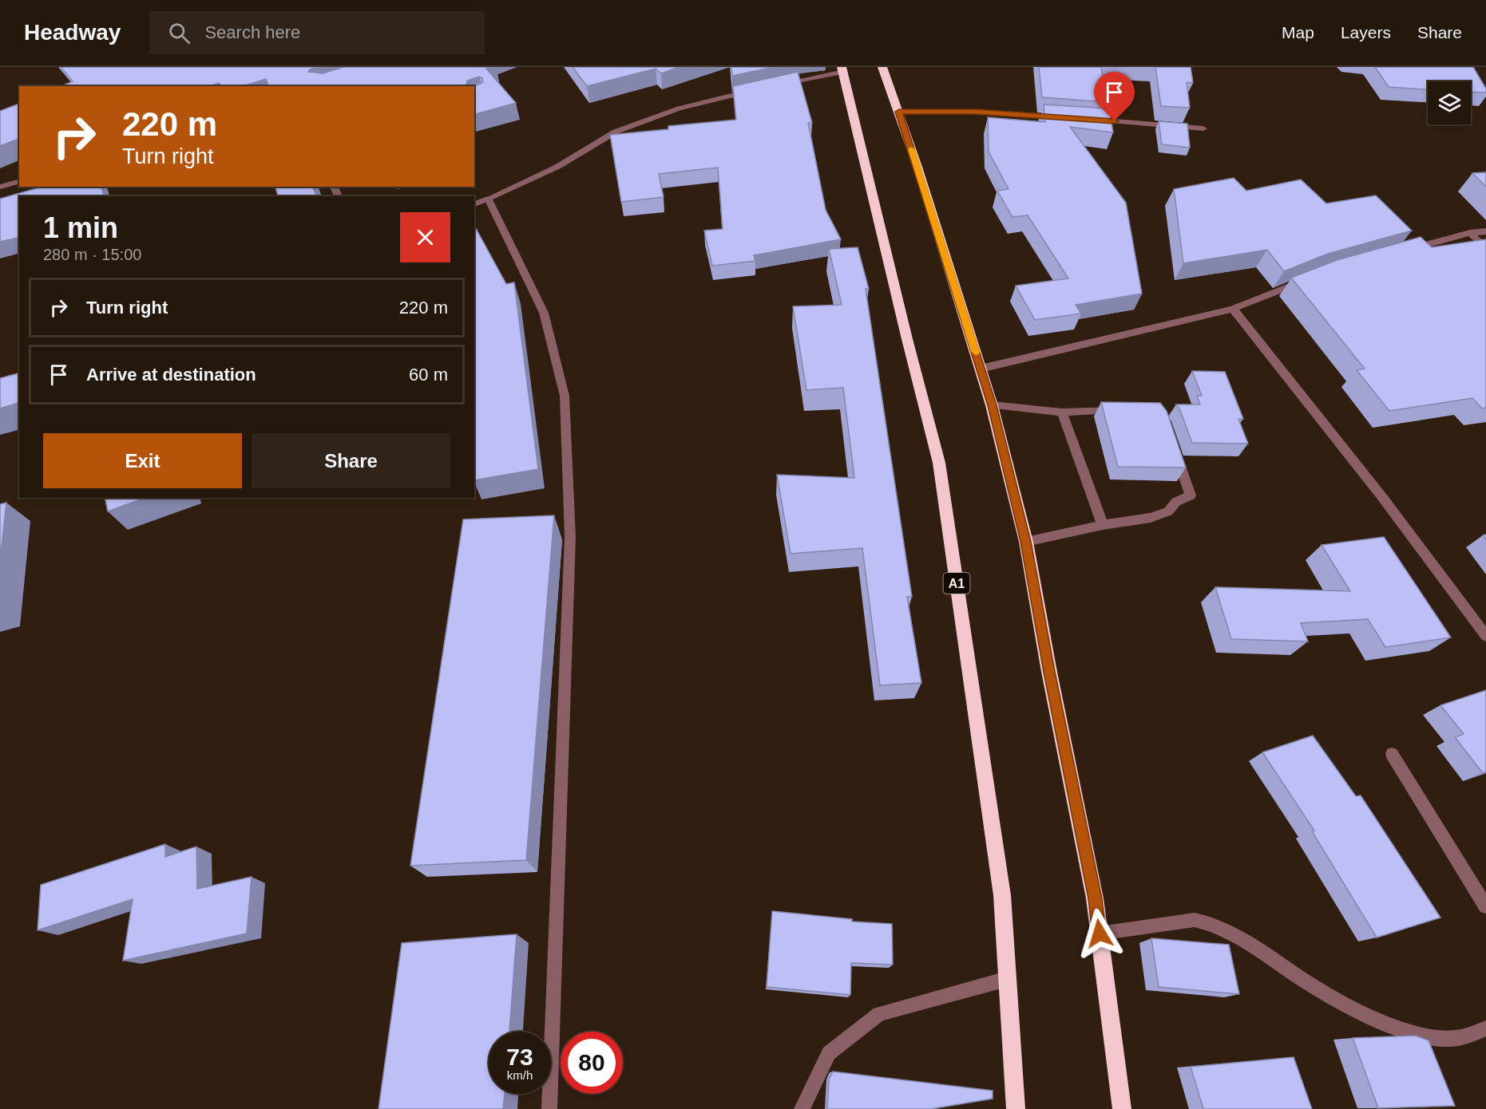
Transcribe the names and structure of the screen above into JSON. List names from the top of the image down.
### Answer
{
  "streets": {
    "highway": ["A1"]
  },
  "page": {
    "header": "Headway",
    "search": "Search here",
    "nav": ["Map", "Layers", "Share"],
    "turn": ["220 m", "Turn right"],
    "heading": ["1 min", "280 m · 15:00"],
    "list": [
      {
        "name": "Turn right",
        "value": "220 m"
      },
      {
        "name": "Arrive at destination",
        "value": "60 m"
      }
    ],
    "buttons": ["Exit", "Share"],
    "speed": "73 km/h",
    "limit": "80"
  }
}
